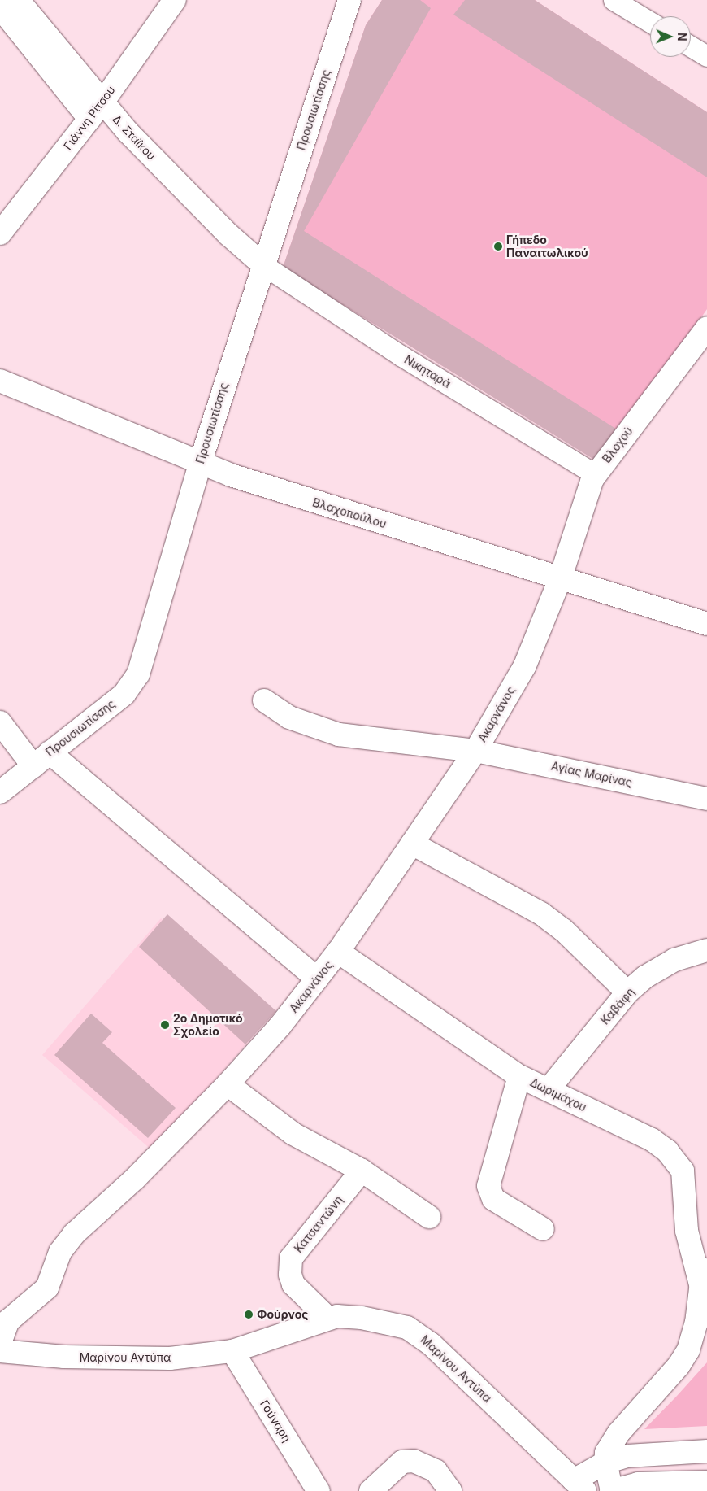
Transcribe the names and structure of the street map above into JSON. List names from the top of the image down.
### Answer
{
  "streets": {
    "street": [
      "Προυσιωτίσσης",
      "Γιάννη Ρίτσου",
      "Δ. Σταϊκου",
      "Νικηταρά",
      "Βλοχού",
      "Βλαχοπούλου",
      "Ακαρνάνος",
      "Αγίας Μαρίνας",
      "Καβάφη",
      "Δωριμάχου",
      "Κατσαντώνη",
      "Μαρίνου Αντύπα",
      "Γούναρη"
    ]
  },
  "crossings": [
    ["Προυσιωτίσσης", "Δ. Σταϊκου"],
    ["Προυσιωτίσσης", "Νικηταρά"],
    ["Προυσιωτίσσης", "Βλαχοπούλου"],
    ["Γιάννη Ρίτσου", "Δ. Σταϊκου"],
    ["Δ. Σταϊκου", "Νικηταρά"],
    ["Νικηταρά", "Βλοχού"],
    ["Βλοχού", "Βλαχοπούλου"],
    ["Βλοχού", "Ακαρνάνος"],
    ["Βλαχοπούλου", "Ακαρνάνος"],
    ["Ακαρνάνος", "Αγίας Μαρίνας"],
    ["Ακαρνάνος", "Δωριμάχου"],
    ["Καβάφη", "Δωριμάχου"],
    ["Κατσαντώνη", "Μαρίνου Αντύπα"],
    ["Μαρίνου Αντύπα", "Γούναρη"]
  ],
  "places": ["Γήπεδο Παναιτωλικού", "2ο Δημοτικό Σχολείο", "Φούρνος"],
  "north": "right"
}
